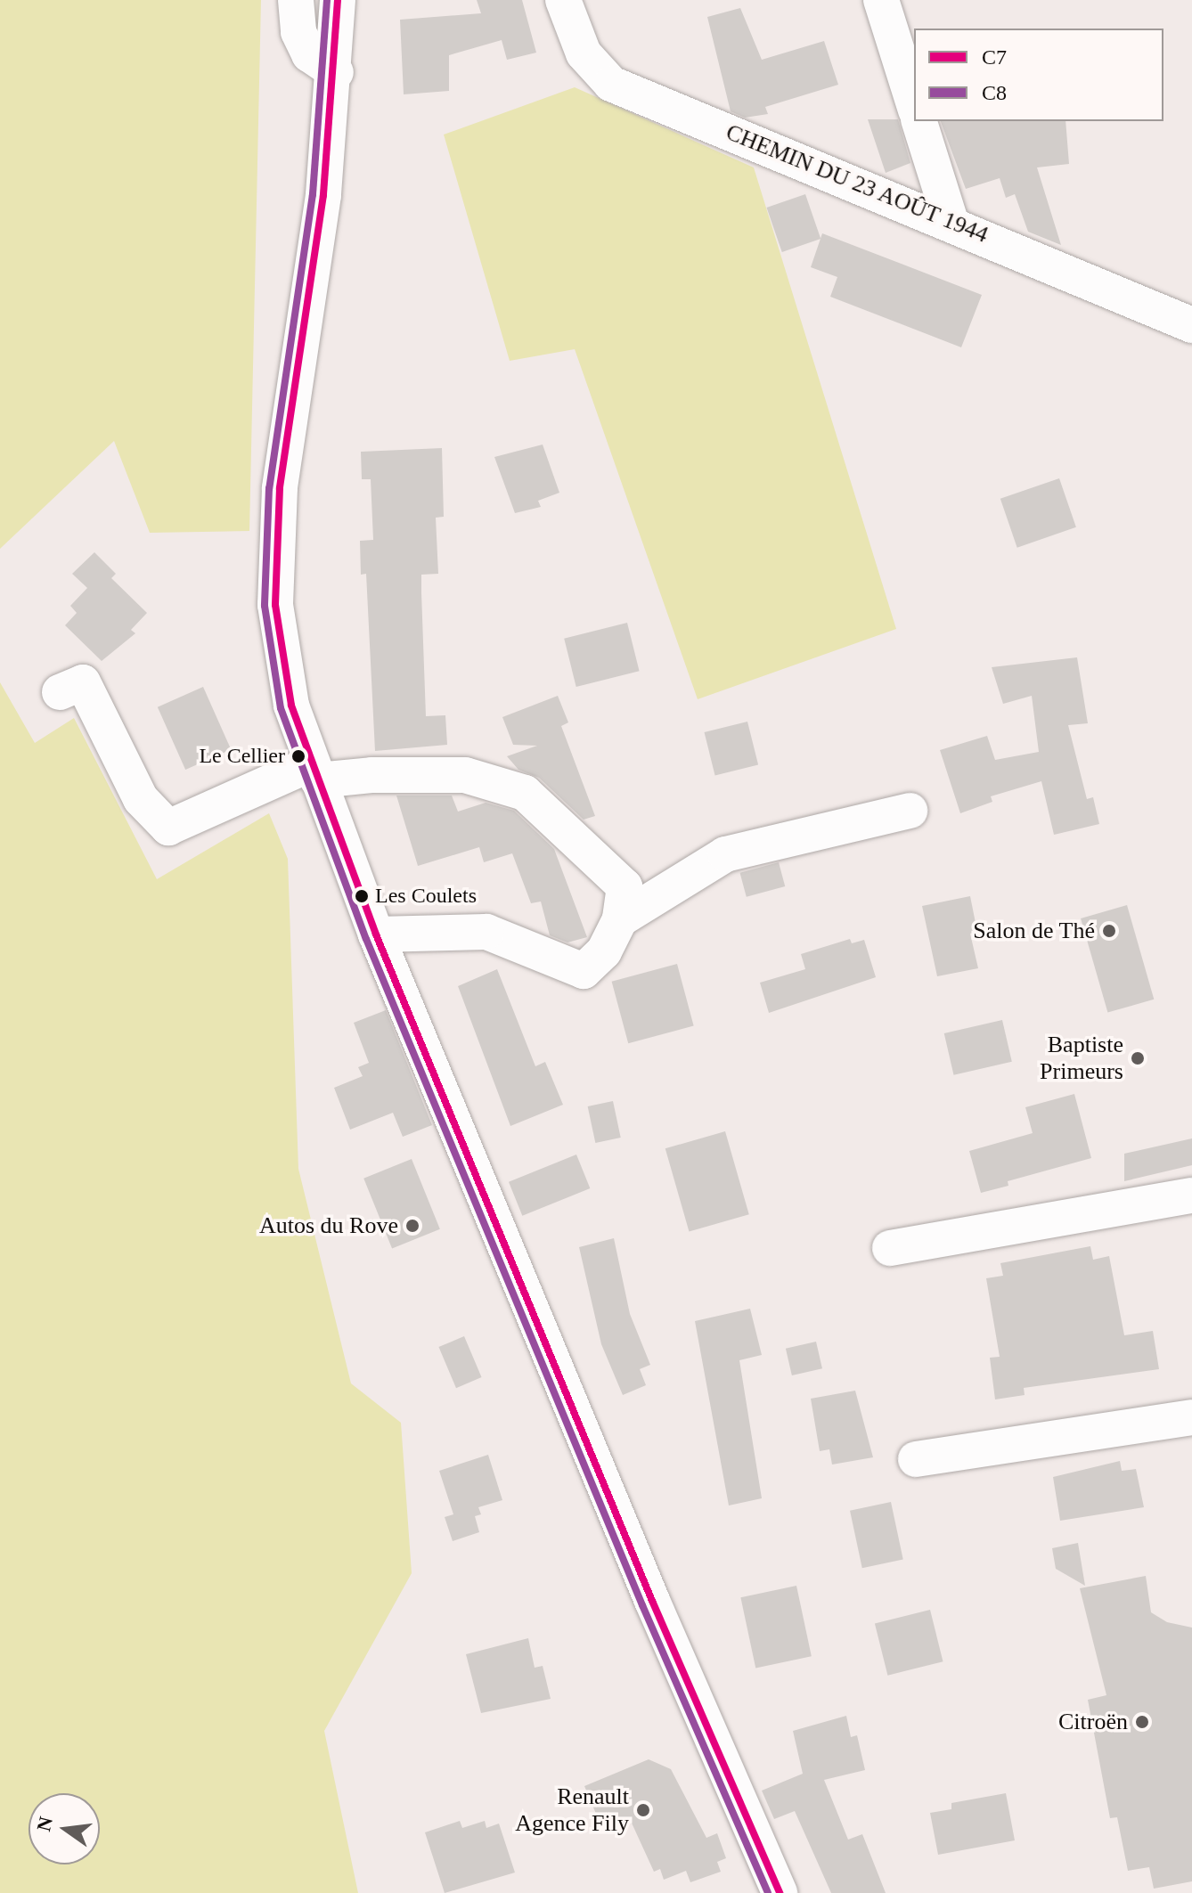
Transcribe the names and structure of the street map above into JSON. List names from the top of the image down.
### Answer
{
  "streets": {
    "street": ["CHEMIN DU 23 AOÛT 1944"]
  },
  "places": [
    "Le Cellier",
    "Les Coulets",
    "Salon de Thé",
    "Baptiste Primeurs",
    "Autos du Rove",
    "Citroën",
    "Renault Agence Fily"
  ],
  "lines": ["transit line C7", "transit line C8"],
  "legend": ["C7", "C8"],
  "north": "left"
}
